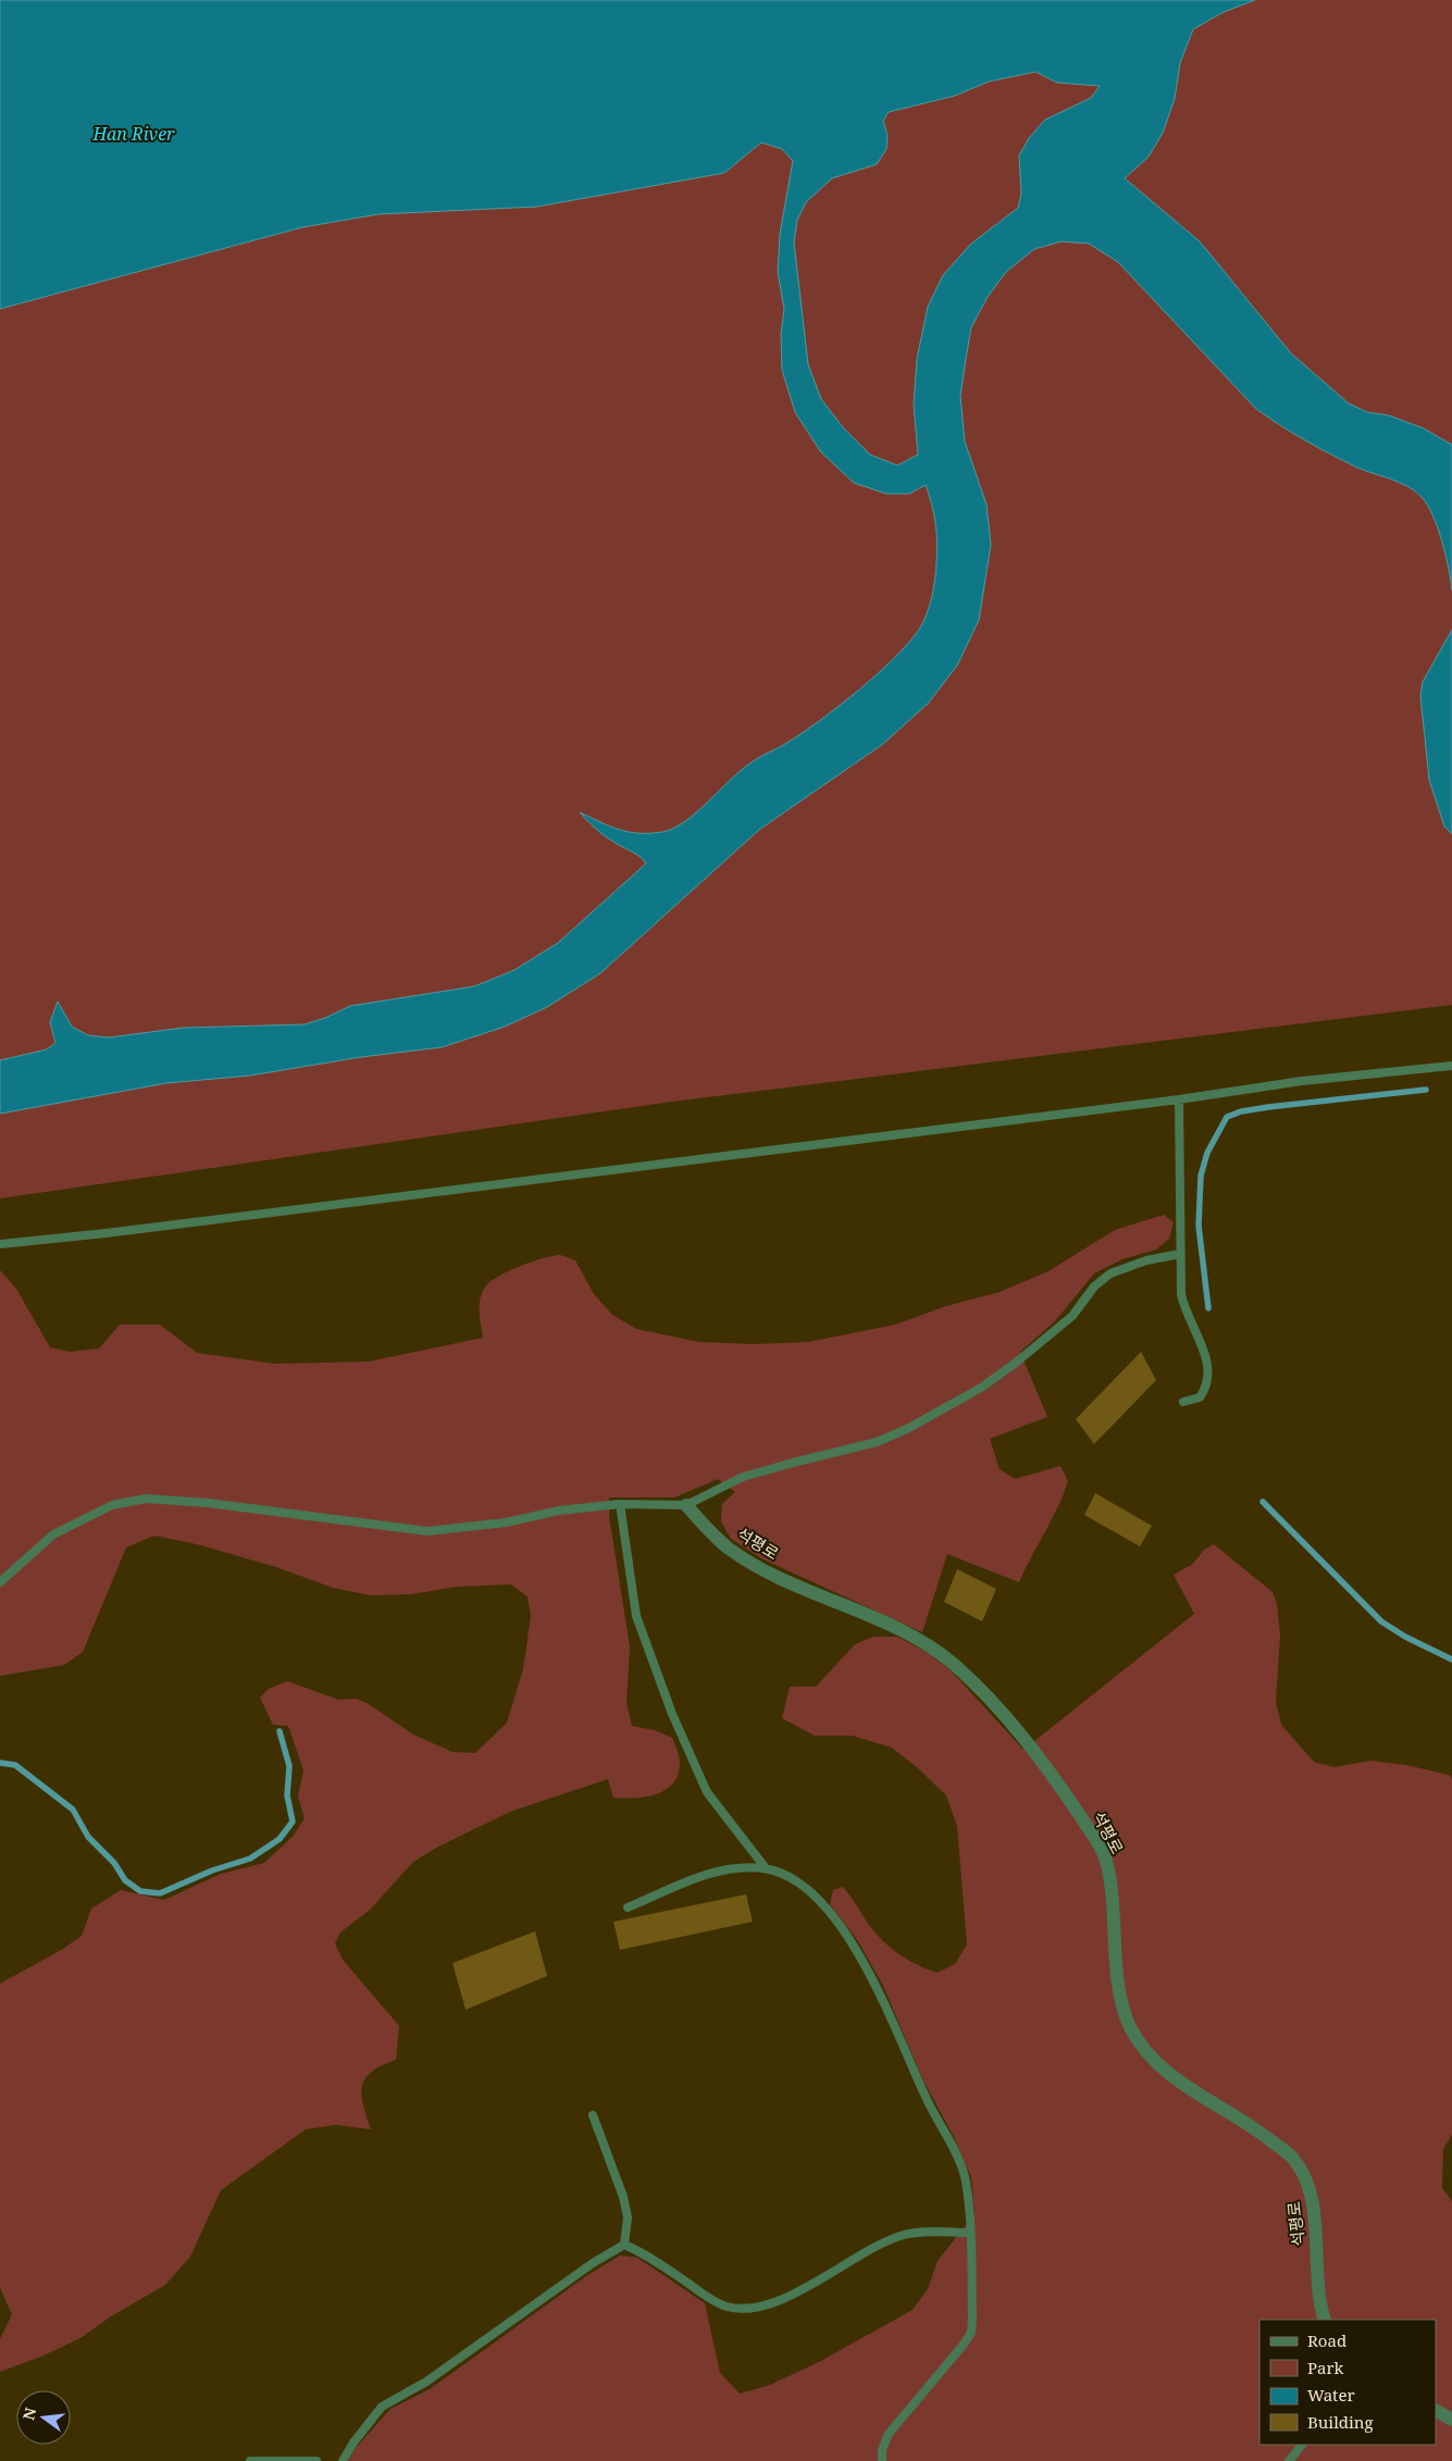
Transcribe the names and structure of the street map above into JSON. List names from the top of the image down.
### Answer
{
  "streets": {
    "street": ["석평로"]
  },
  "water": ["Han River"],
  "legend": [
    "Road",
    "Park",
    "Water",
    "Building"
  ],
  "north": "left"
}
